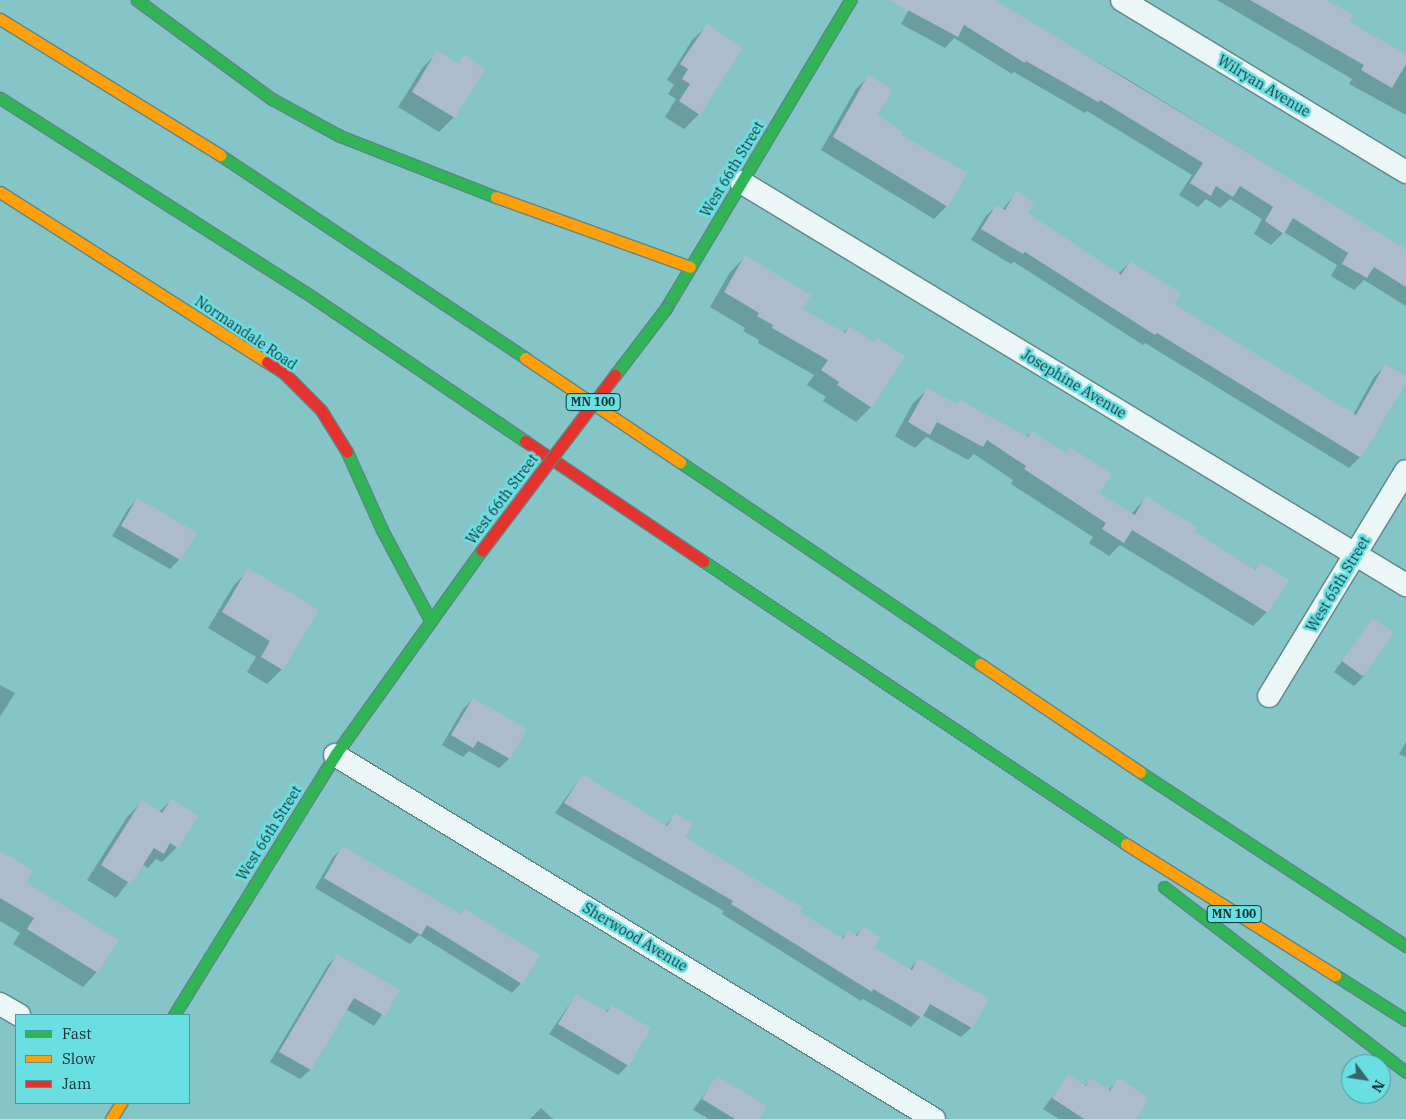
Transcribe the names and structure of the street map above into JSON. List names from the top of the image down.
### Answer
{
  "streets": {
    "main road": ["West 66th Street", "Normandale Road", "MN 100"],
    "street": [
      "Wilryan Avenue",
      "Josephine Avenue",
      "West 65th Street",
      "Sherwood Avenue"
    ]
  },
  "crossings": [
    ["West 66th Street", "Normandale Road"],
    ["West 66th Street", "Josephine Avenue"],
    ["West 66th Street", "Sherwood Avenue"],
    ["Josephine Avenue", "West 65th Street"]
  ],
  "legend": ["Fast", "Slow", "Jam"],
  "north": "bottom right"
}
